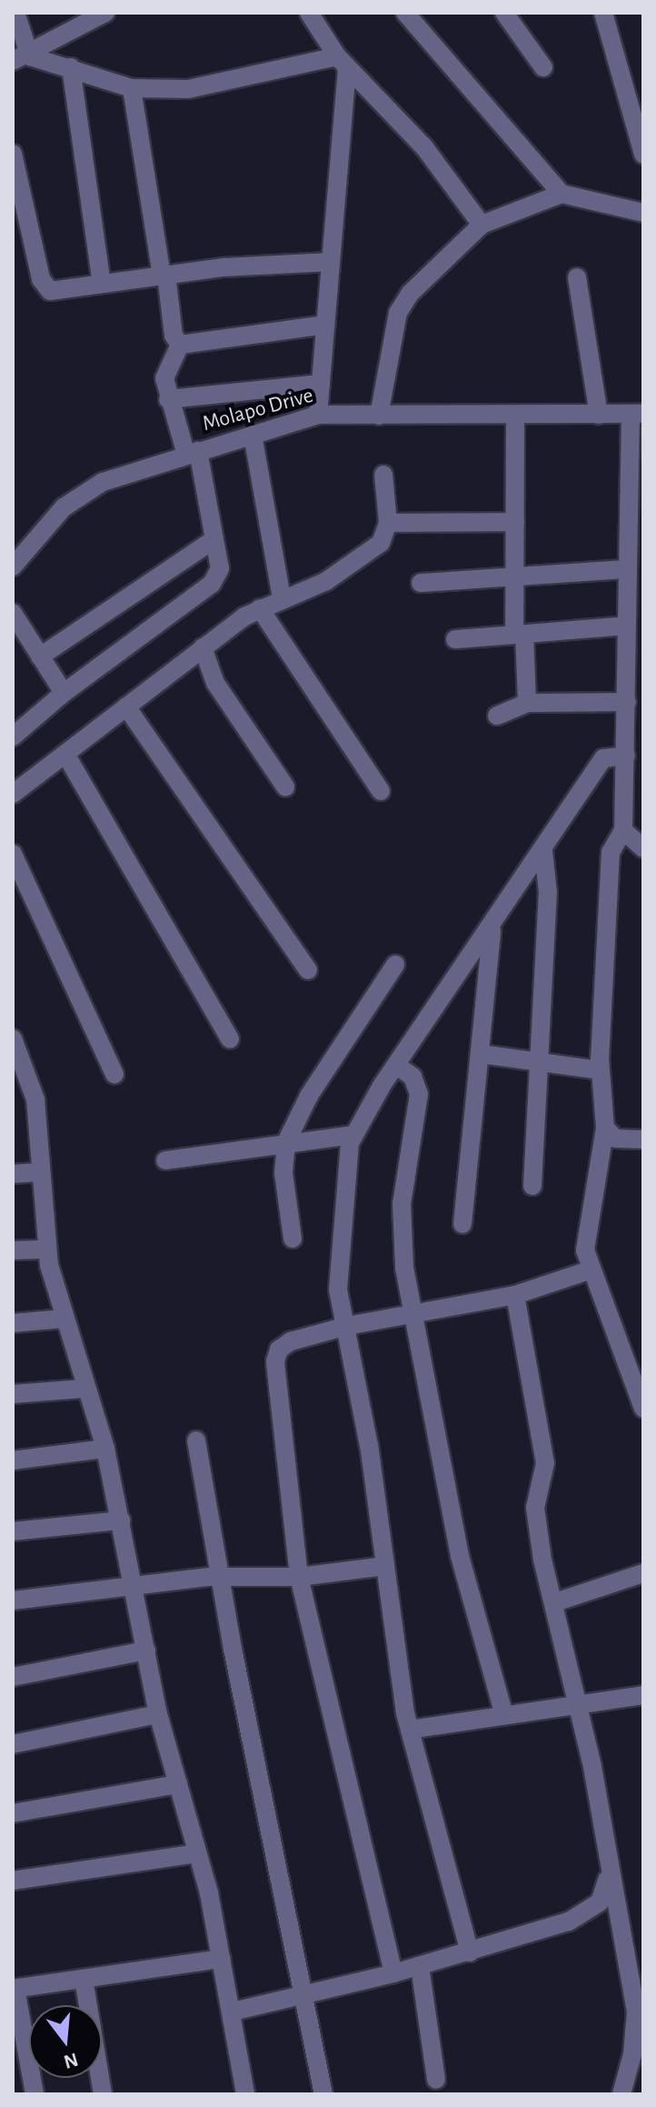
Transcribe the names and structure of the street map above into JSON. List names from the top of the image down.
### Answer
{
  "streets": {
    "street": ["Molapo Drive"]
  },
  "north": "bottom"
}
